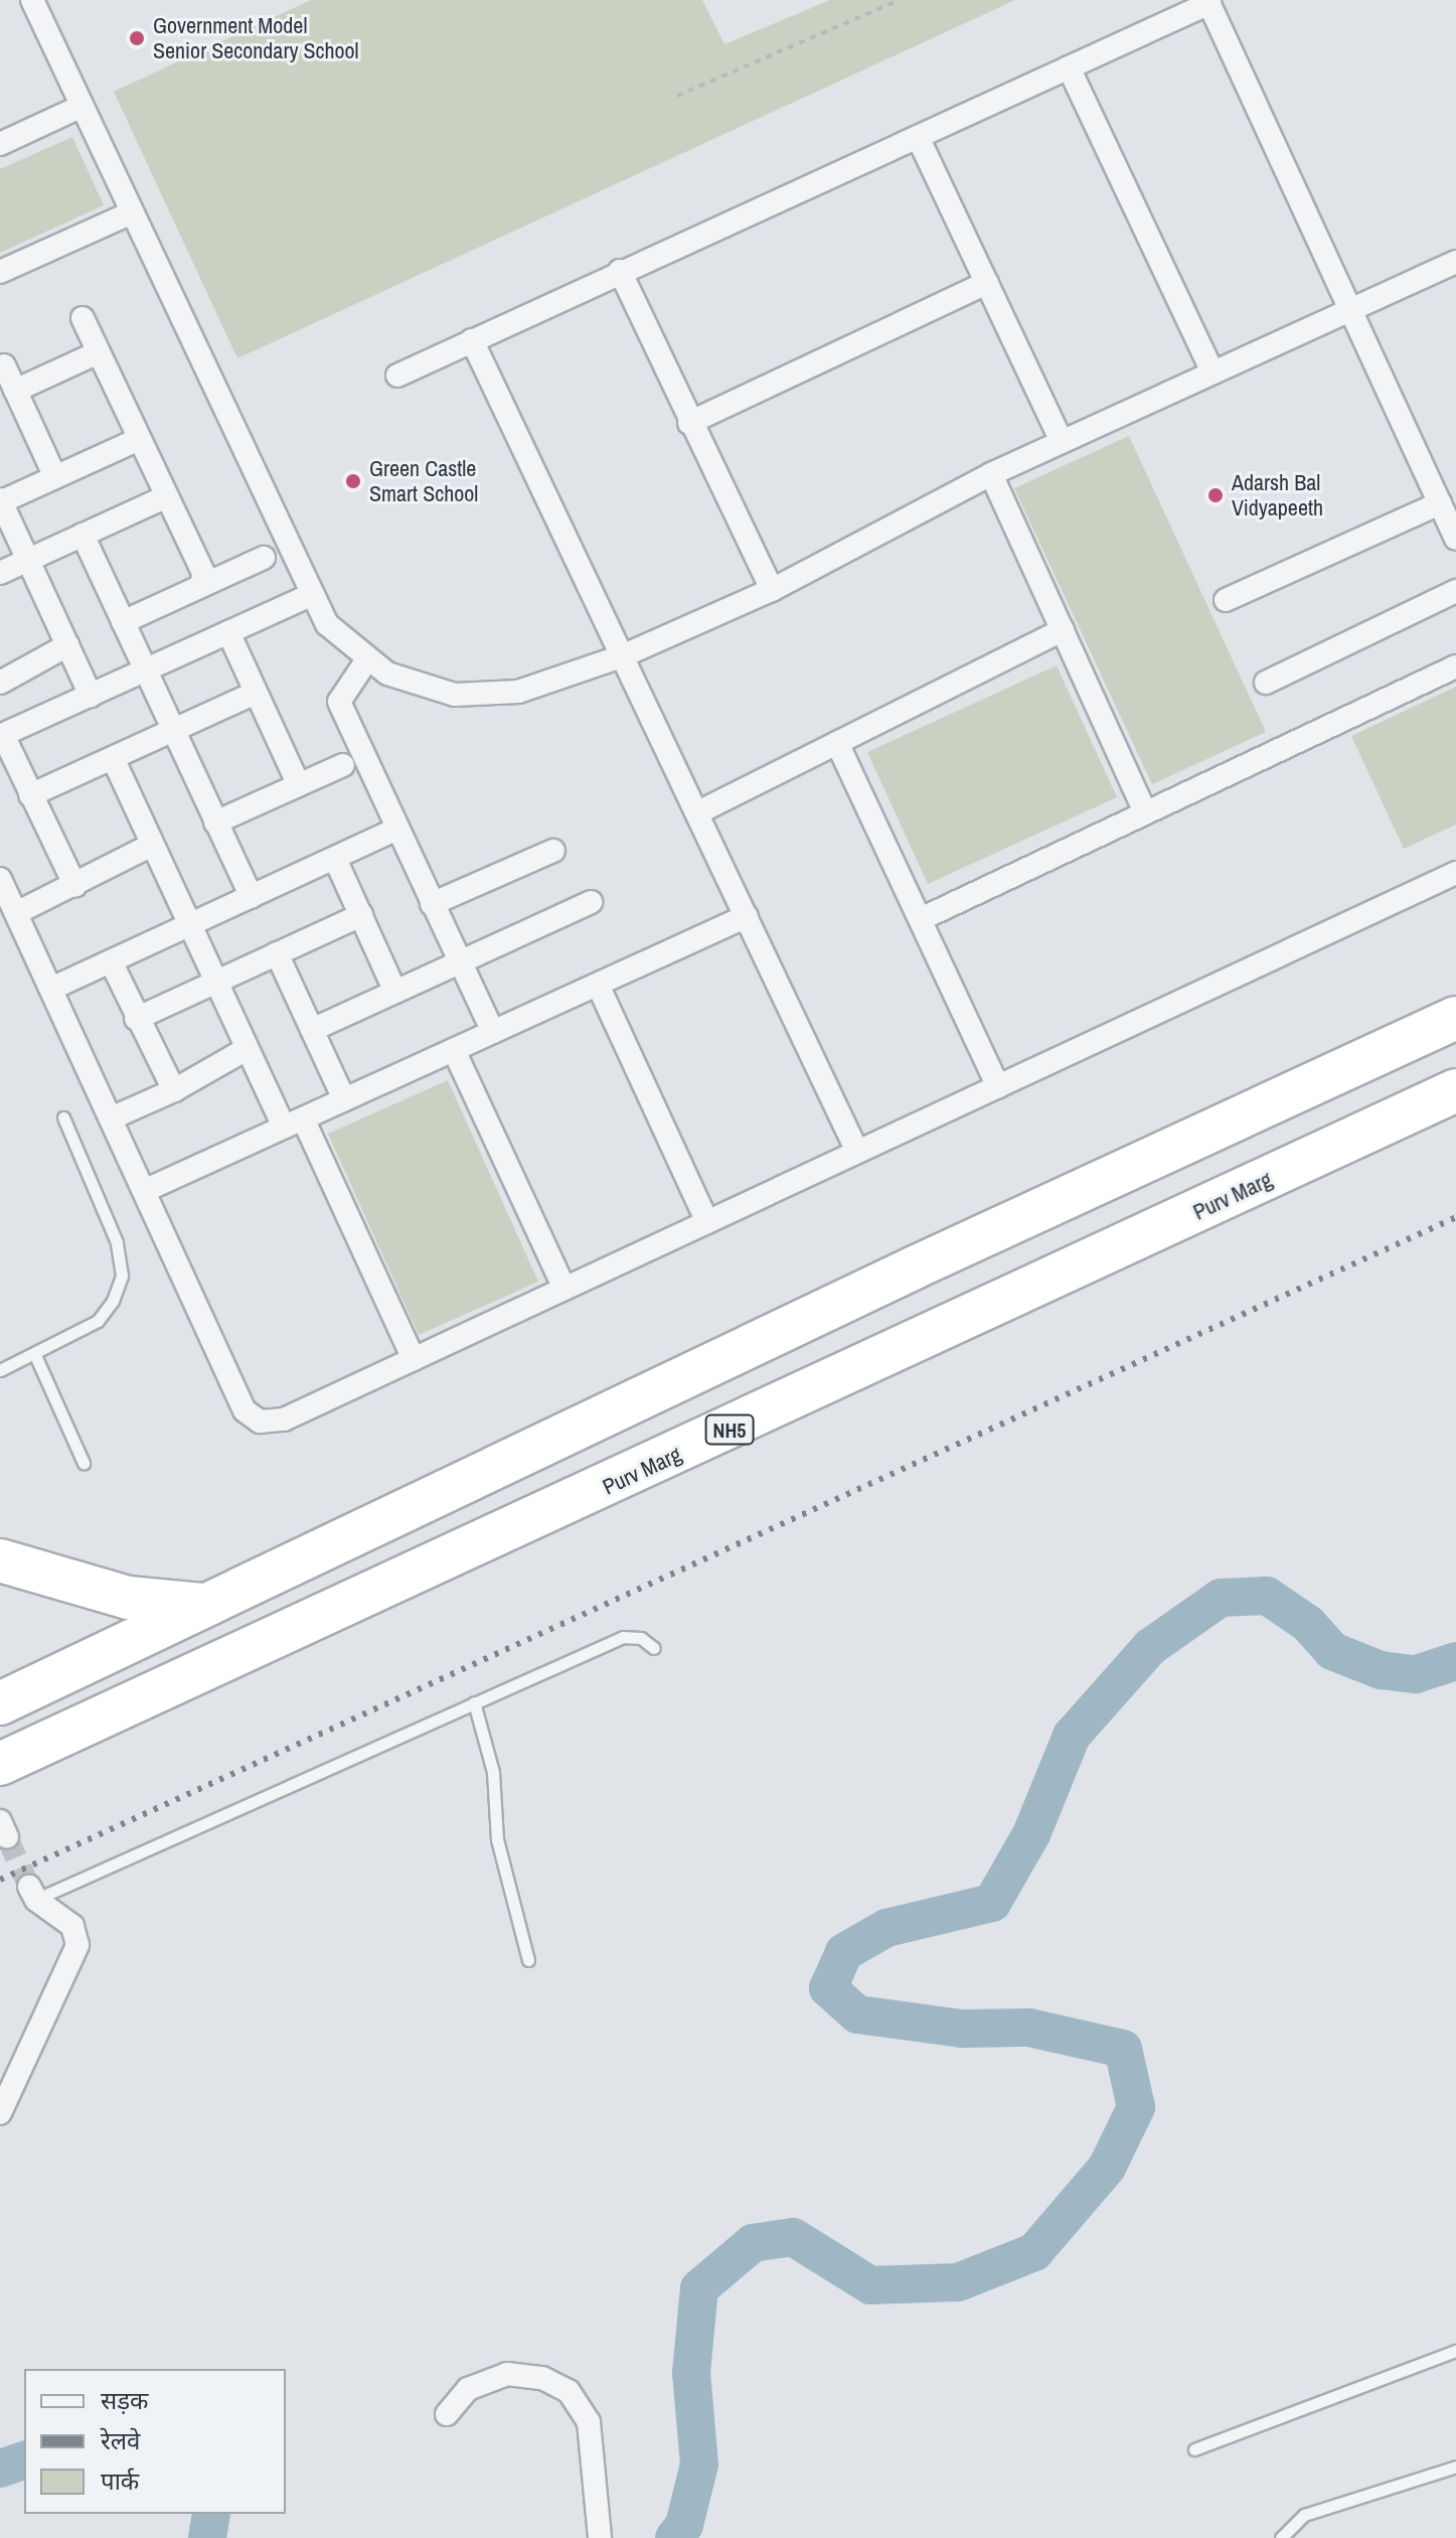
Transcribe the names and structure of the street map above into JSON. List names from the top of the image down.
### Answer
{
  "streets": {
    "highway": ["Purv Marg", "NH5"]
  },
  "places": ["Government Model Senior Secondary School", "Green Castle Smart School", "Adarsh Bal Vidyapeeth"],
  "legend": ["सड़क", "रेलवे", "पार्क"]
}
